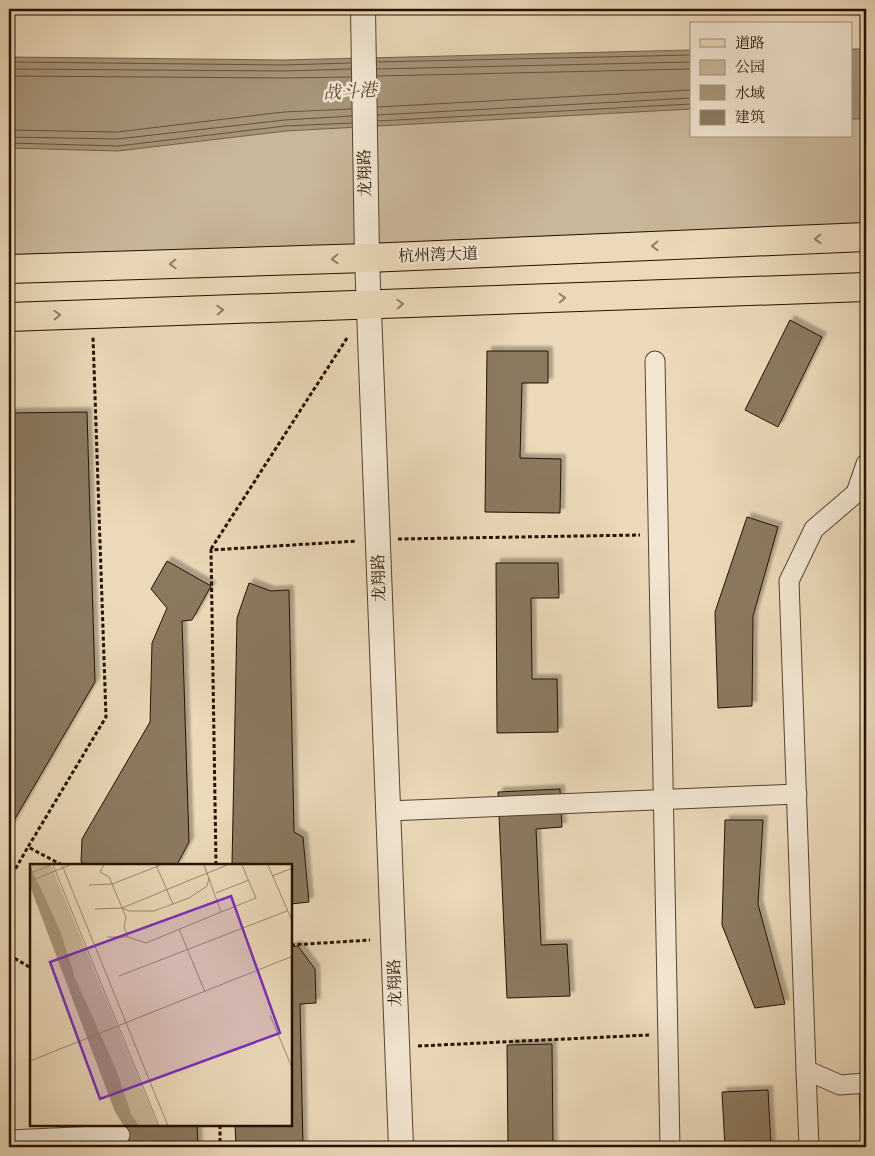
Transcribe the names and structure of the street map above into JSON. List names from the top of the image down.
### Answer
{
  "streets": {
    "main road": ["杭州湾大道"],
    "street": ["龙翔路"]
  },
  "crossings": [
    ["龙翔路", "杭州湾大道"]
  ],
  "water": ["战斗港"],
  "legend": [
    "道路",
    "公园",
    "水域",
    "建筑"
  ]
}
